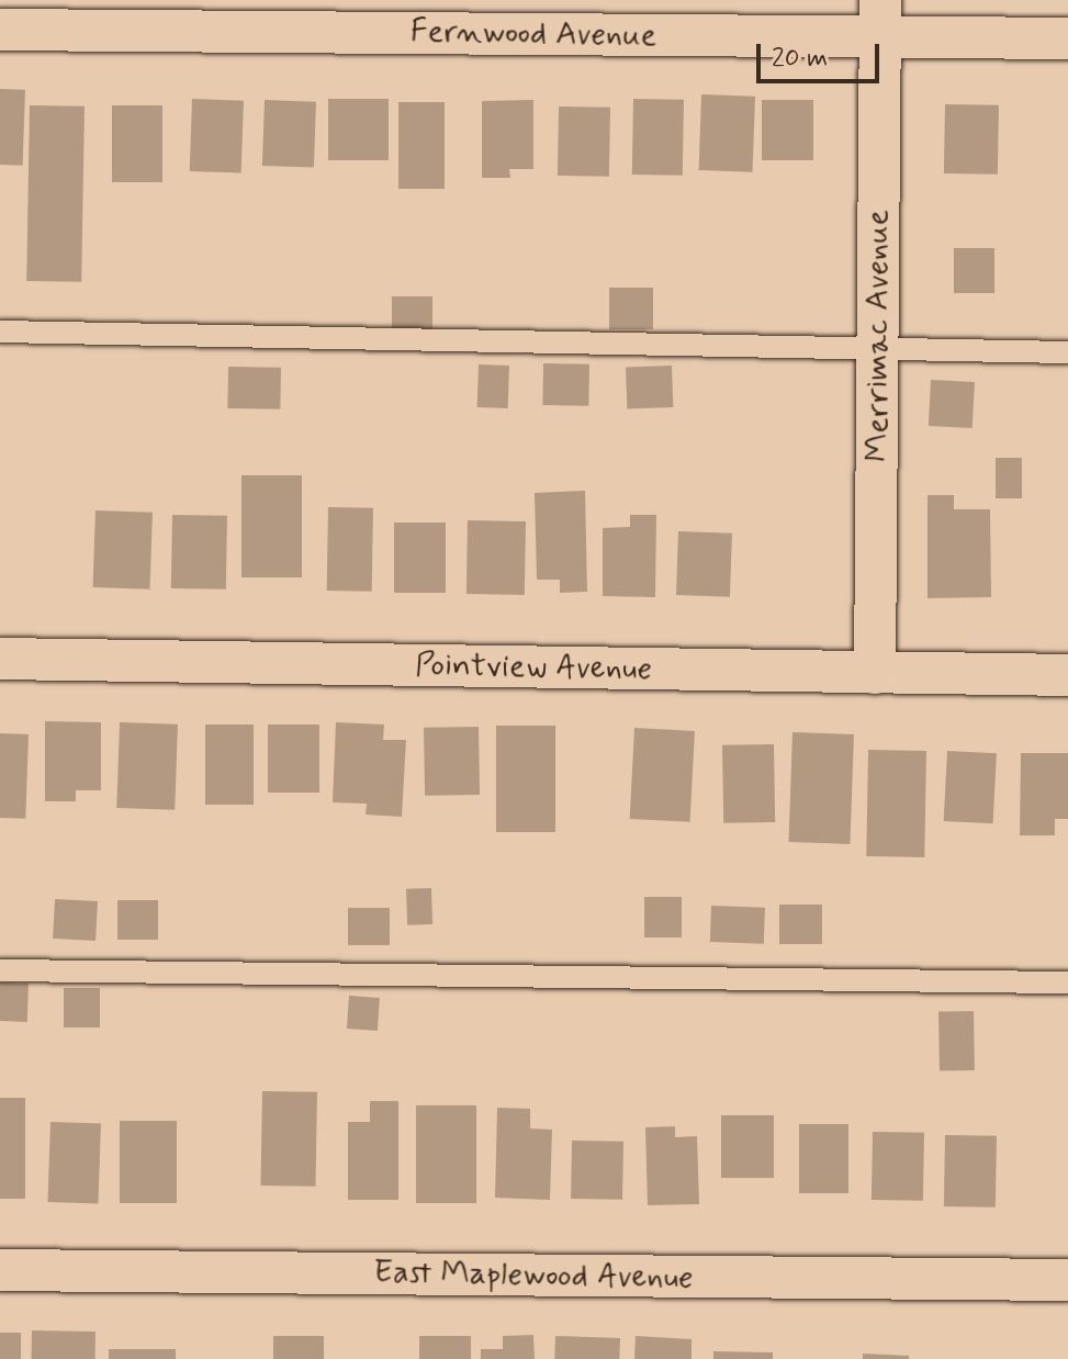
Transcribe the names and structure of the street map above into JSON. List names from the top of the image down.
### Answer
{
  "streets": {
    "street": [
      "Fernwood Avenue",
      "Merrimac Avenue",
      "Pointview Avenue",
      "East Maplewood Avenue"
    ]
  },
  "crossings": [
    ["Fernwood Avenue", "Merrimac Avenue"],
    ["Merrimac Avenue", "Pointview Avenue"]
  ],
  "scale_bar": "20 m"
}
